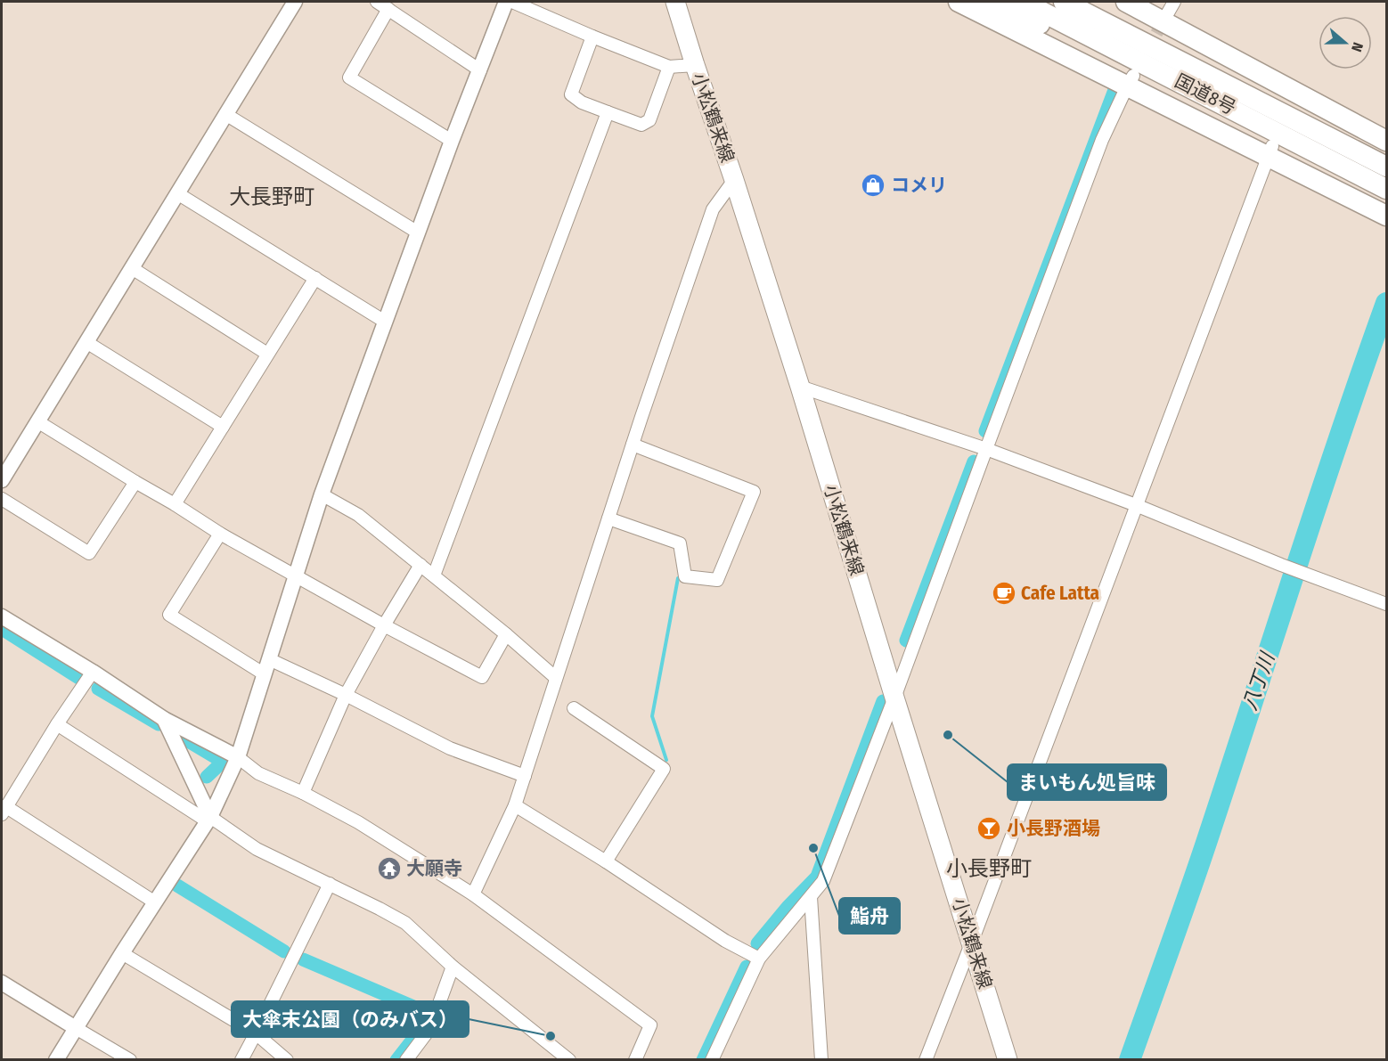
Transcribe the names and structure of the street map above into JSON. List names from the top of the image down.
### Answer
{
  "streets": {
    "highway": ["国道8号"],
    "main road": ["小松鶴来線"]
  },
  "districts": ["大長野町", "小長野町"],
  "water": ["八丁川"],
  "places": {
    "shop": ["コメリ"],
    "cafe": ["Cafe Latta"],
    "other": ["まいもん処旨味", "鮨舟", "大傘末公園（のみバス）"],
    "bar": ["小長野酒場"],
    "temple": ["大願寺"]
  },
  "north": "right"
}
